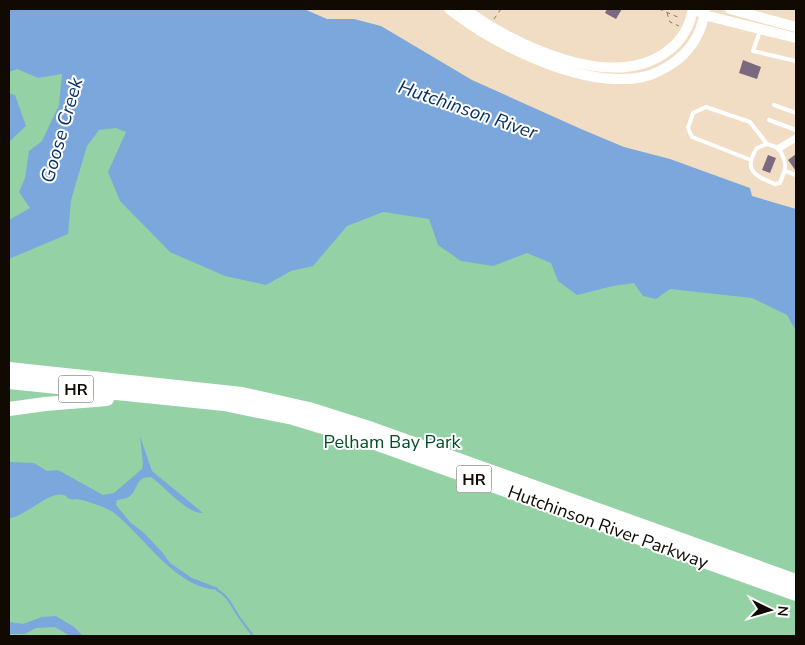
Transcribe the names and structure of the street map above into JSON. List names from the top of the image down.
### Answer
{
  "streets": {
    "highway": ["HR", "Hutchinson River Parkway"]
  },
  "water": ["Hutchinson River", "Goose Creek"],
  "parks": ["Pelham Bay Park"],
  "north": "right"
}
